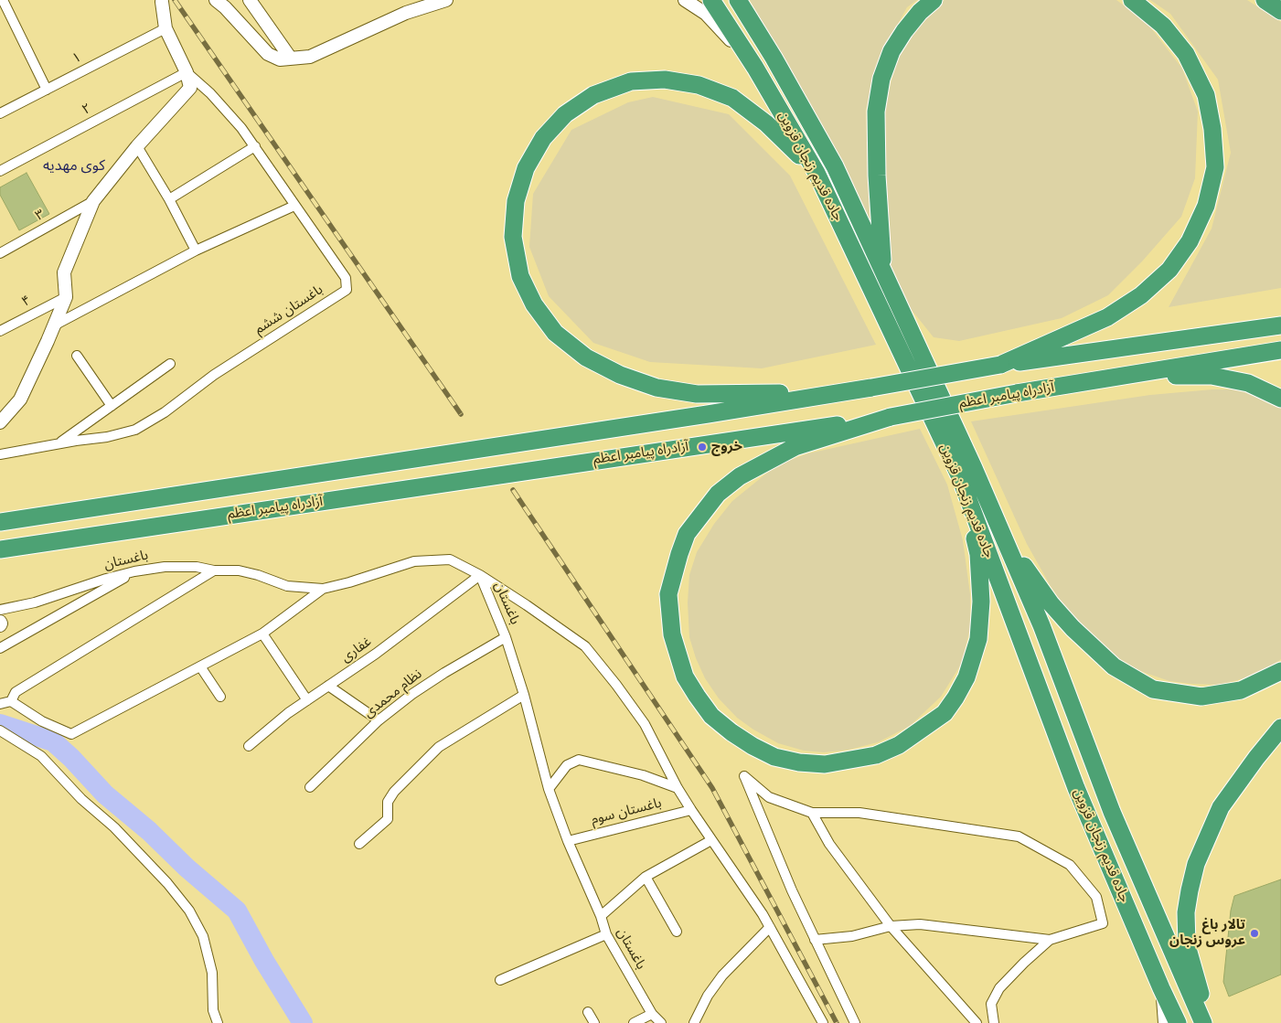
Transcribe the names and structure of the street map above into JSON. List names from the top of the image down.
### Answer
{
  "streets": {
    "highway": ["جاده قدیم زنجان قزوین", "آزادراه پیامبر اعظم"],
    "street": [
      "۱",
      "۲",
      "۳",
      "۴",
      "باغستان ششم",
      "باغستان",
      "غفاری",
      "نظام محمدی",
      "باغستان سوم"
    ]
  },
  "crossings": [
    ["۲", "باغستان ششم"],
    ["باغستان", "غفاری"],
    ["باغستان", "نظام محمدی"],
    ["باغستان", "باغستان سوم"]
  ],
  "districts": ["کوی مهدیه"],
  "places": ["خروج", "تالار باغ عروس زنجان"]
}
